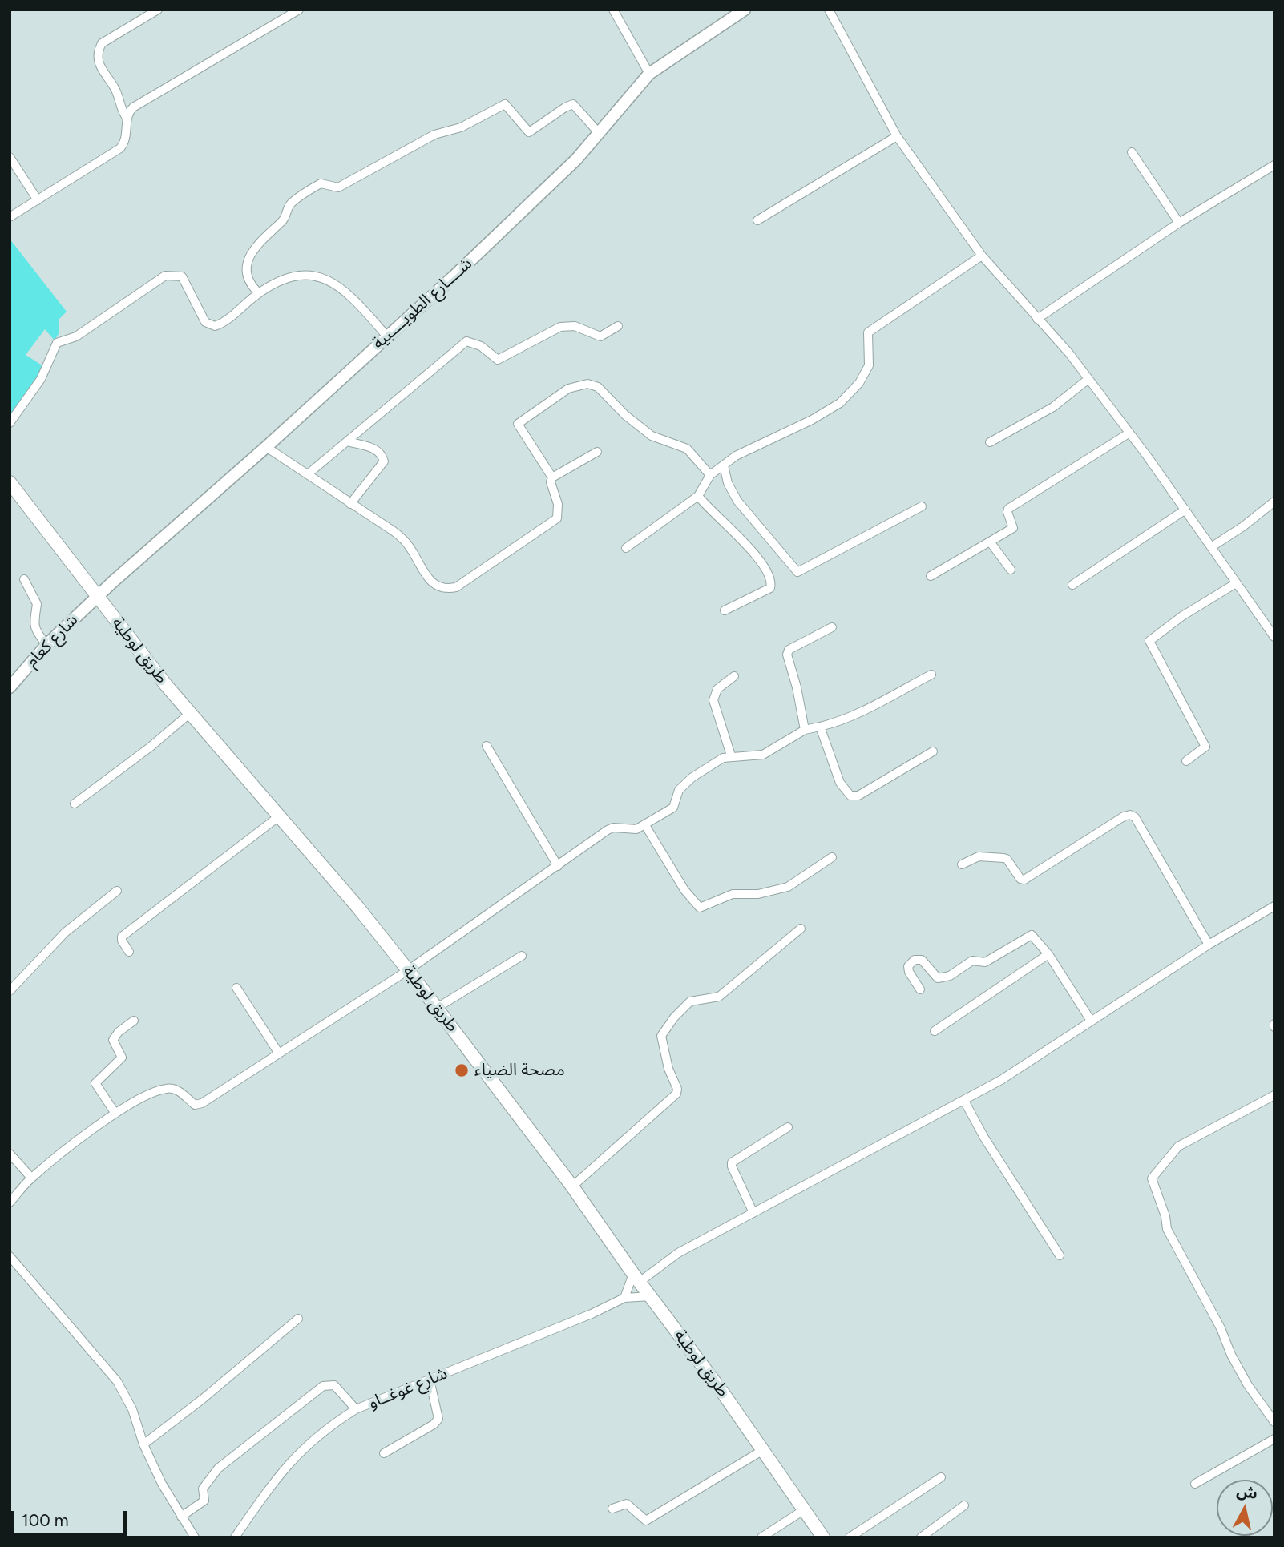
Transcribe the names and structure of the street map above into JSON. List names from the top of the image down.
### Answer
{
  "streets": {
    "main road": ["طريق لوطية"],
    "street": ["شــــارع الطويــــبية", "شارع كعام", "شارع غوغــاو"]
  },
  "crossings": [
    ["شــــارع الطويــــبية", "شارع كعام"],
    ["شــــارع الطويــــبية", "طريق لوطية"],
    ["شارع كعام", "طريق لوطية"]
  ],
  "places": ["مصحة الضياء"],
  "scale_bar": "100 m",
  "north": "top"
}
